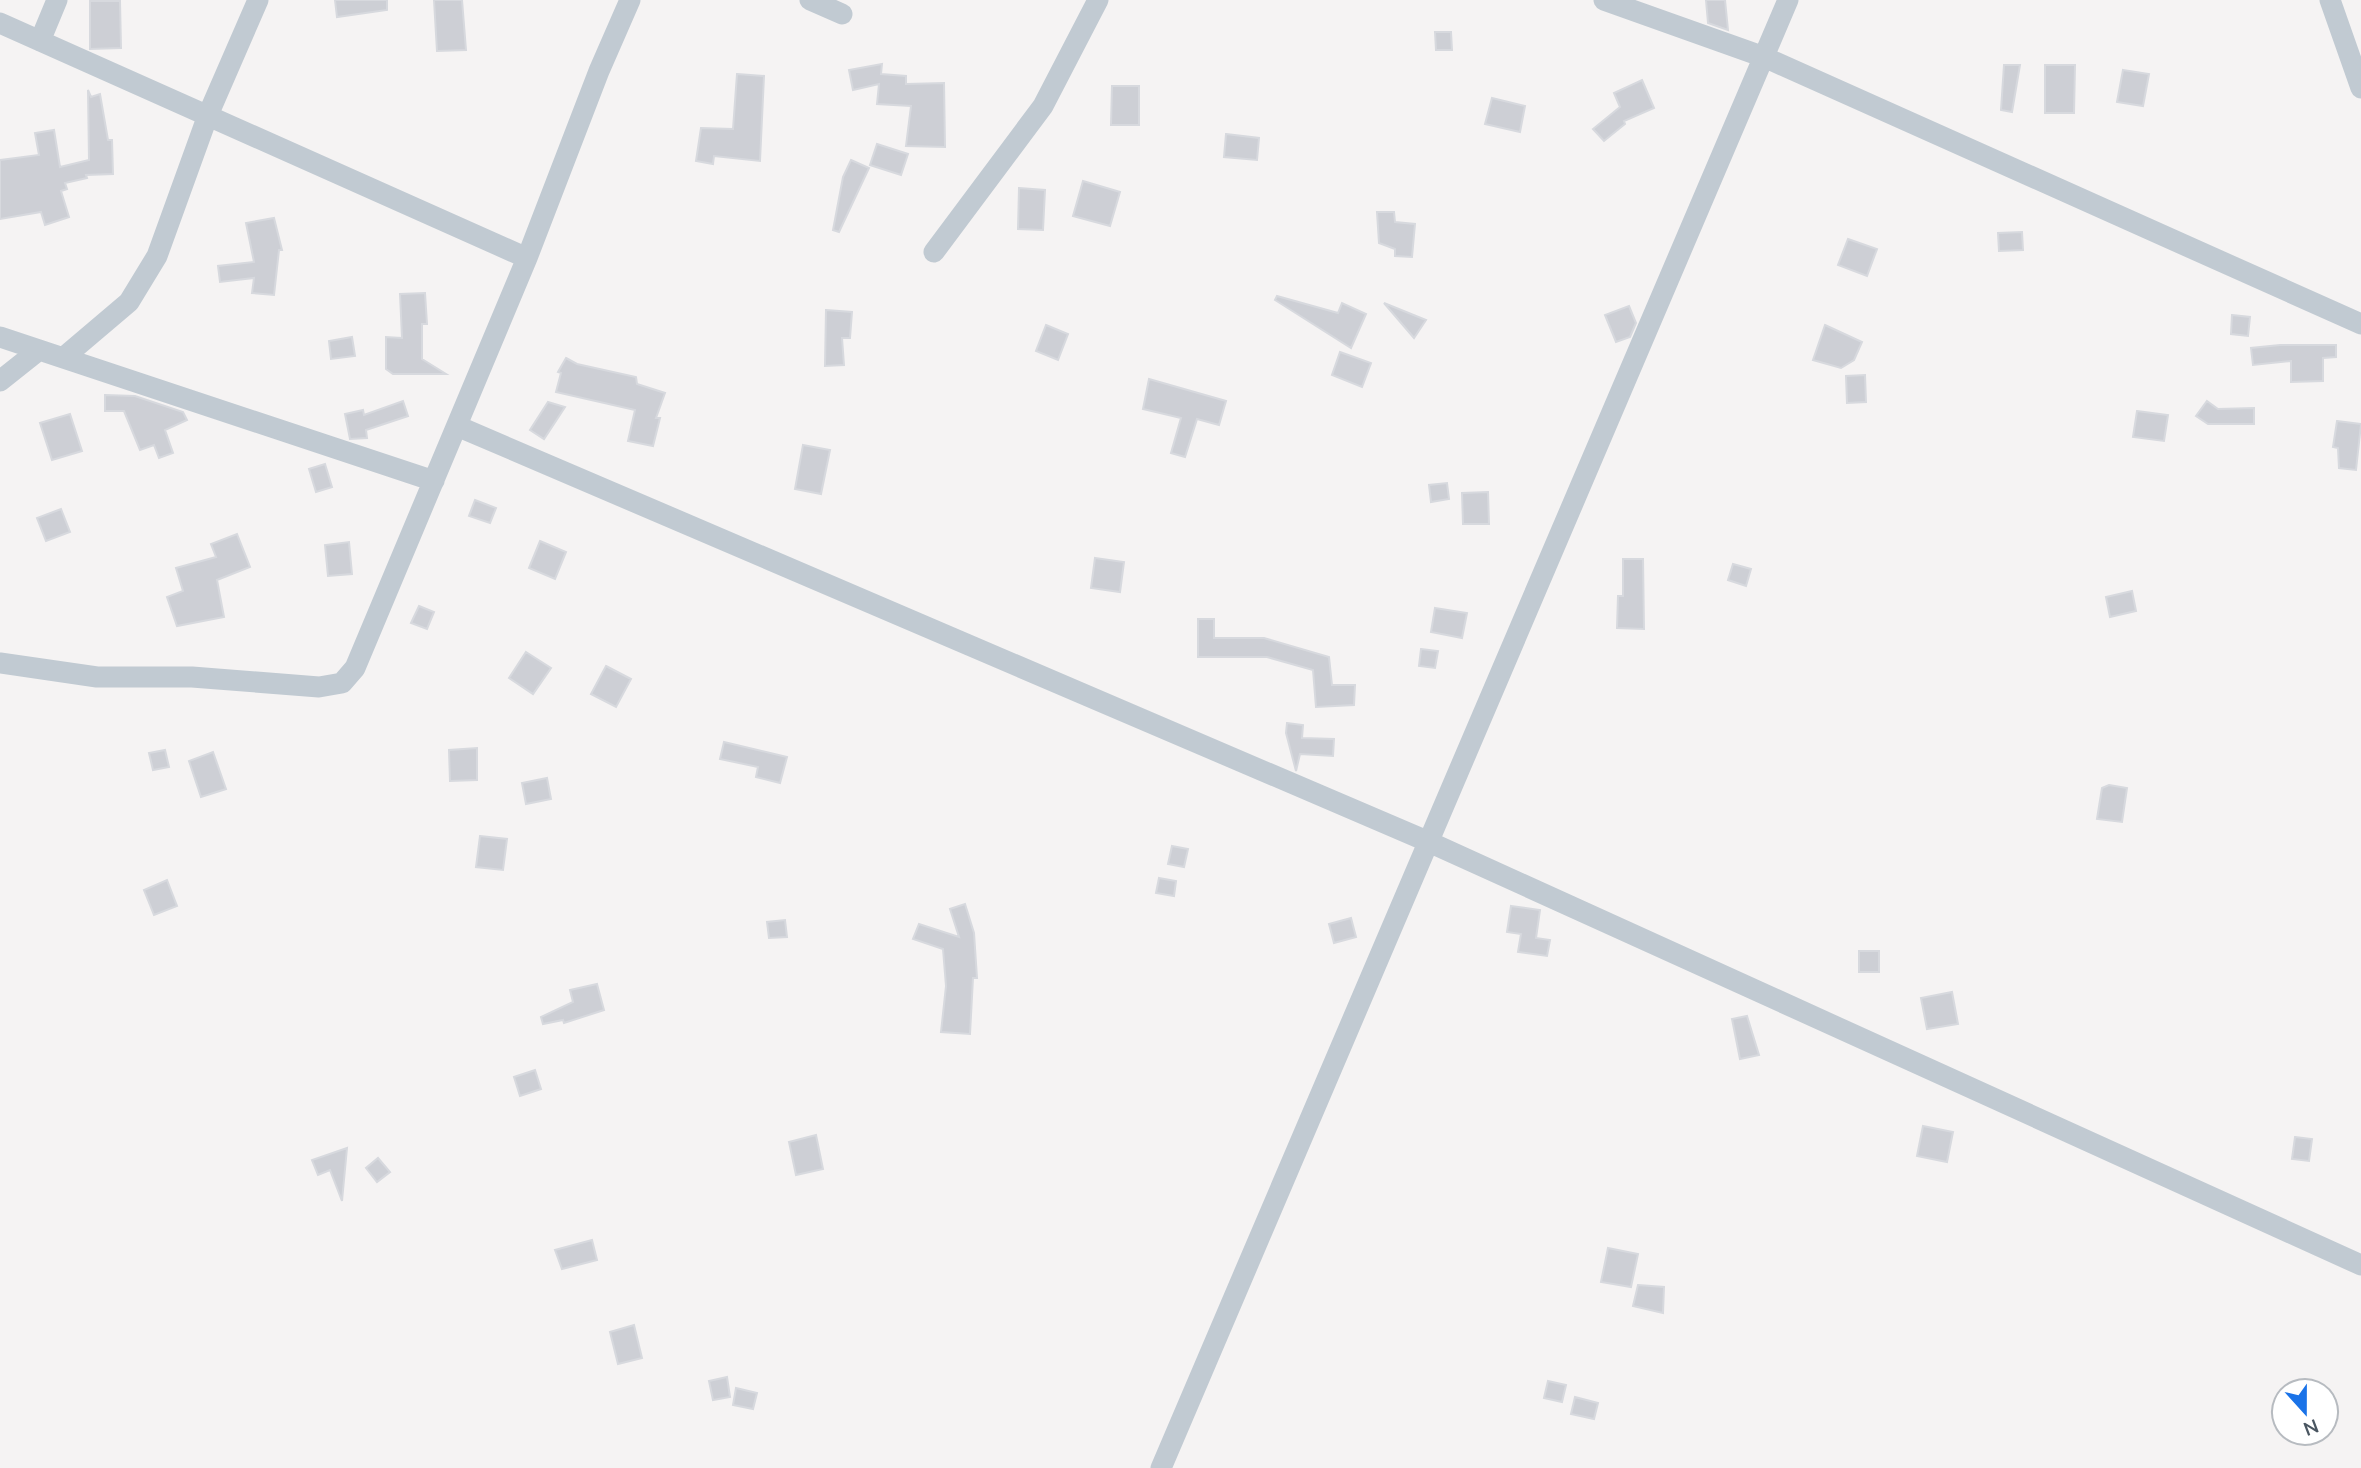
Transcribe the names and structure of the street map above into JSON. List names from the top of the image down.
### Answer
{
  "north": "bottom"
}
